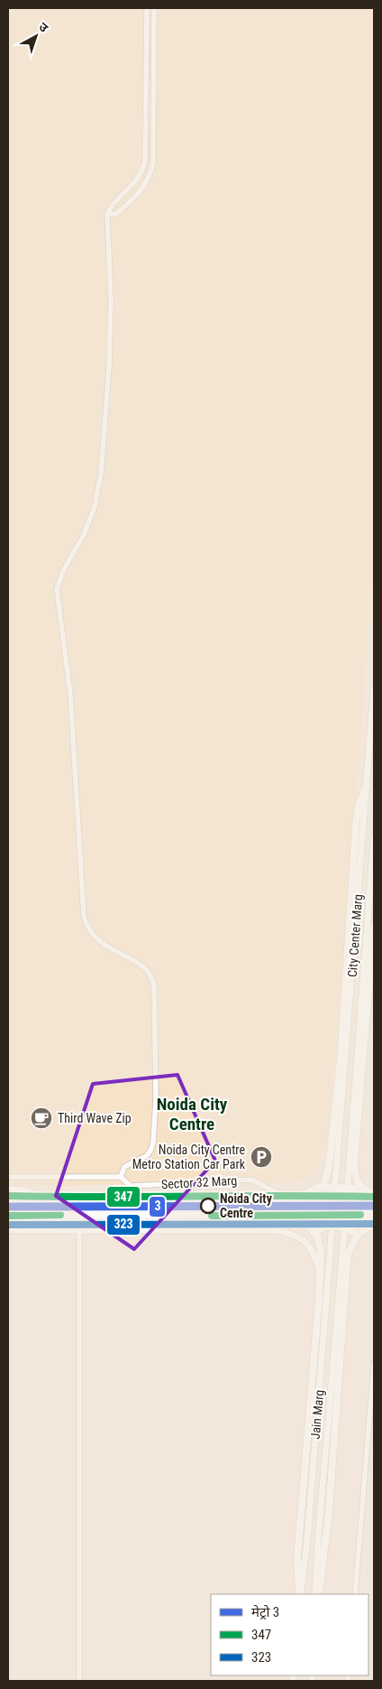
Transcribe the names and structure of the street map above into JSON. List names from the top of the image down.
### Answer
{
  "streets": {
    "street": ["City Center Marg", "Sector 32 Marg", "Jain Marg"]
  },
  "districts": ["Noida City Centre"],
  "places": {
    "cafe": ["Third Wave Zip"],
    "parking": ["Noida City Centre Metro Station Car Park"],
    "other": ["Noida City Centre"]
  },
  "lines": ["transit line 347", "metro line 3", "transit line 323"],
  "legend": ["मेट्रो 3", "347", "323"],
  "north": "top right"
}
